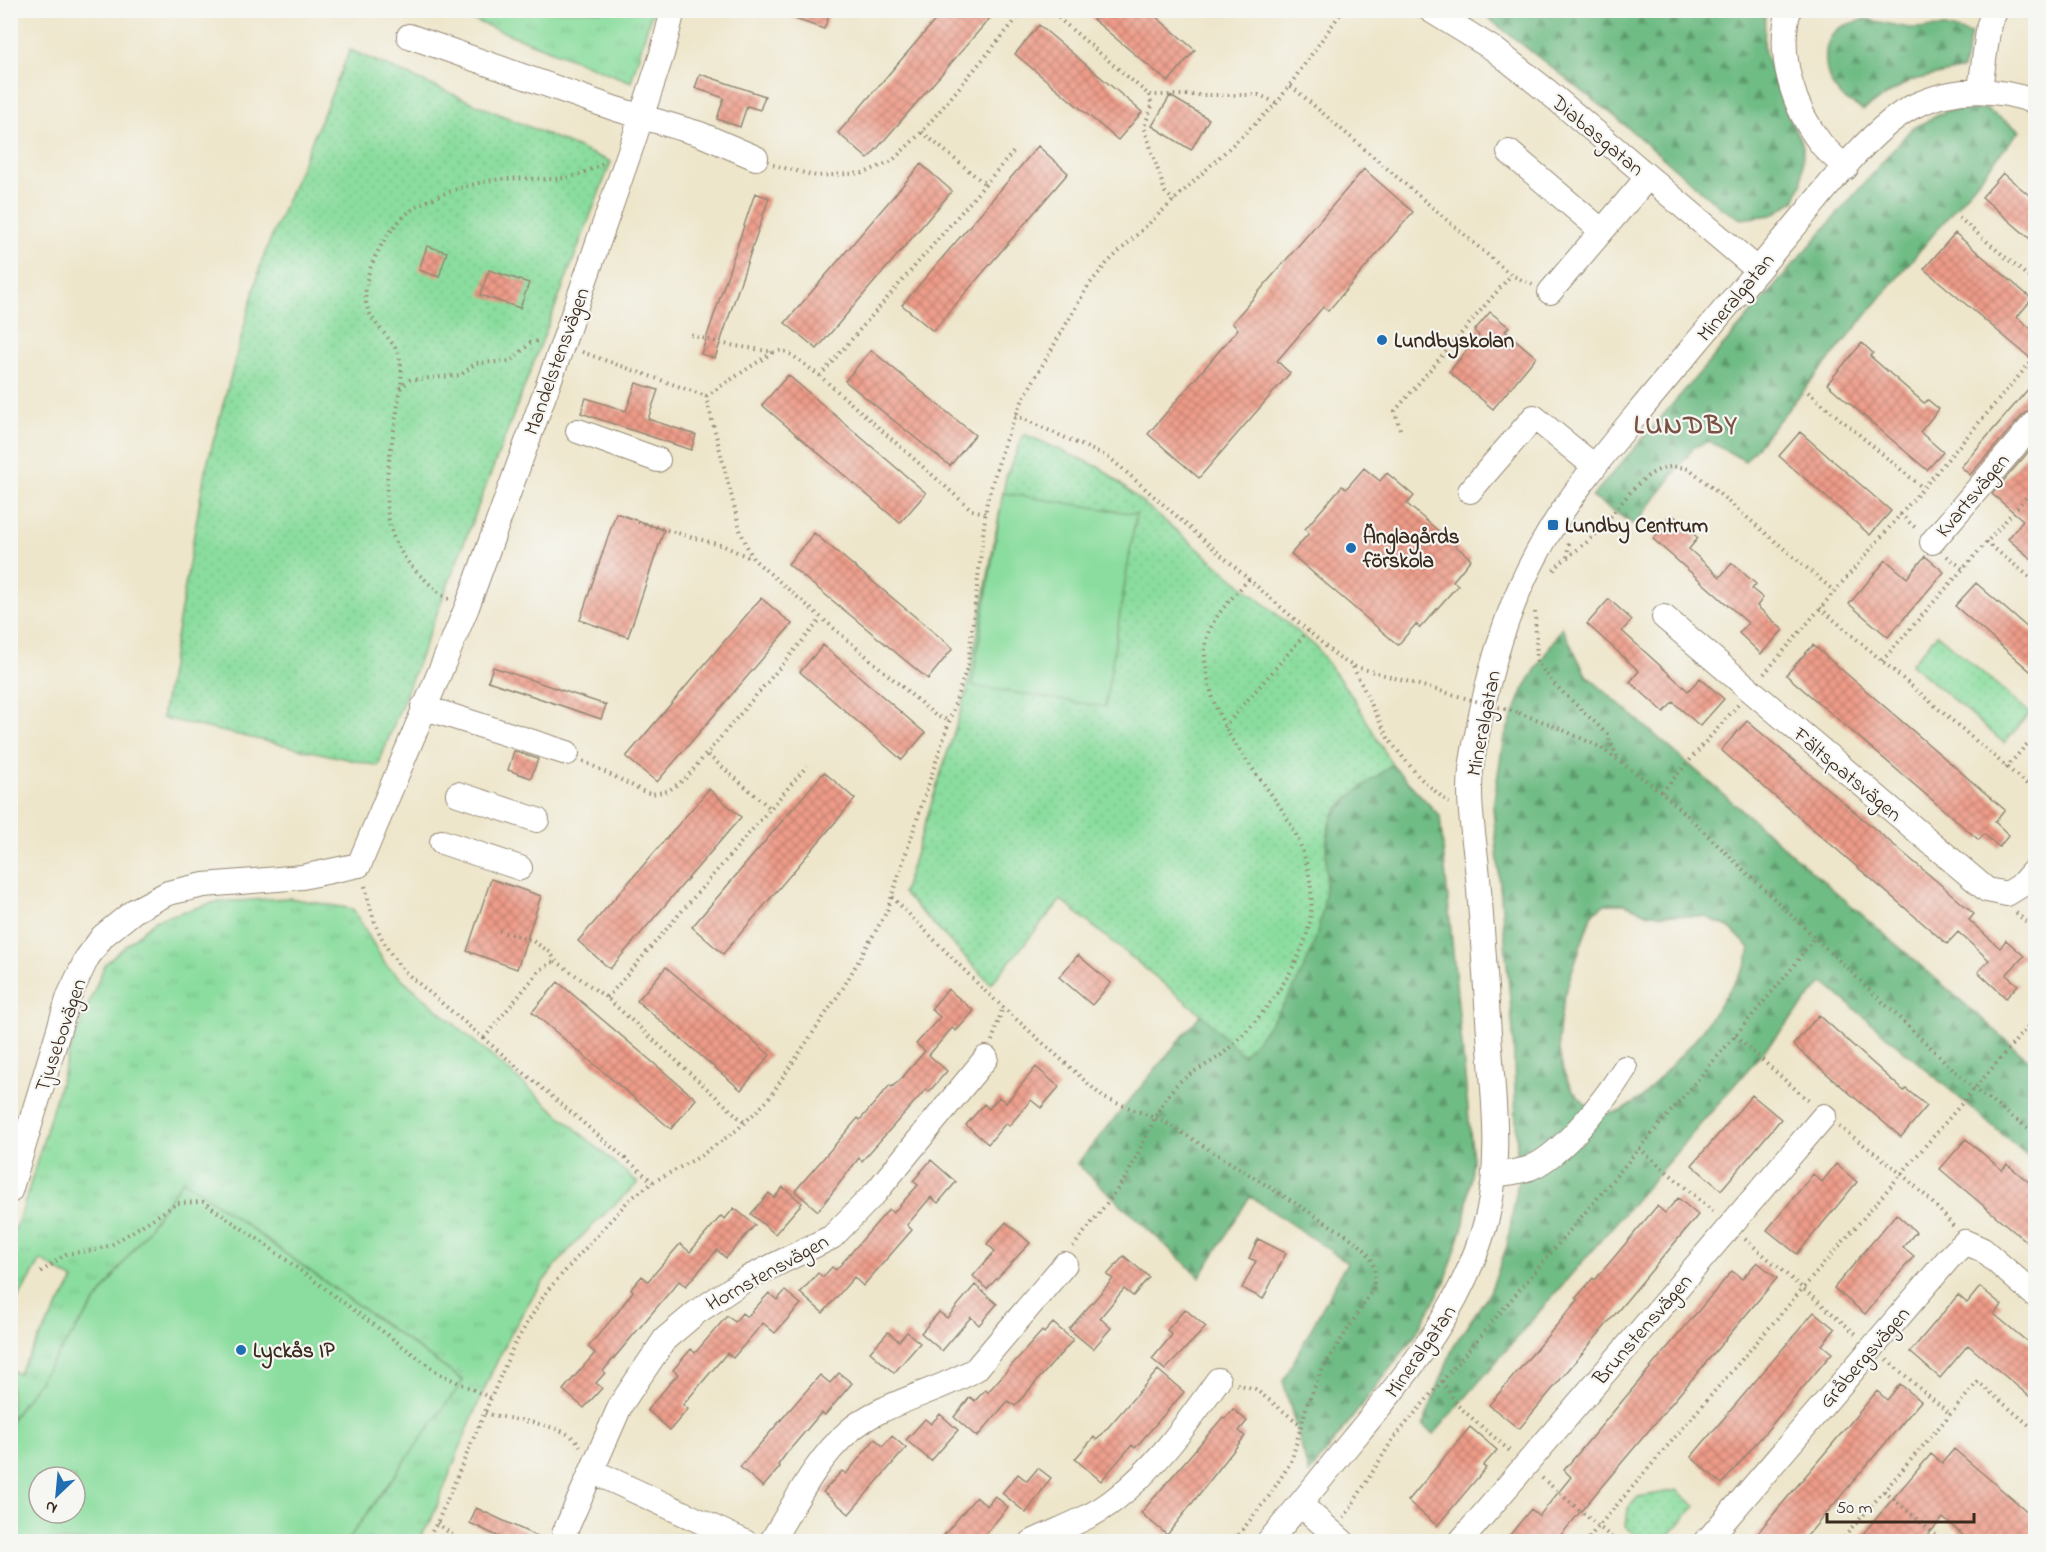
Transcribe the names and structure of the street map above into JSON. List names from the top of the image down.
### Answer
{
  "streets": {
    "street": [
      "Diabasgatan",
      "Mineralgatan",
      "Mandelstensvägen",
      "Kvartsvägen",
      "Fältspatsvägen",
      "Tjusebovägen",
      "Hornstensvägen",
      "Brunstensvägen",
      "Gråbergsvägen"
    ]
  },
  "crossings": [
    ["Diabasgatan", "Mineralgatan"],
    ["Mandelstensvägen", "Tjusebovägen"]
  ],
  "districts": ["LUNDBY"],
  "places": {
    "other": ["Lundbyskolan", "Änglagårds förskola", "Lyckås IP"],
    "transit": ["Lundby Centrum"]
  },
  "scale_bar": "50 m",
  "north": "bottom left"
}
